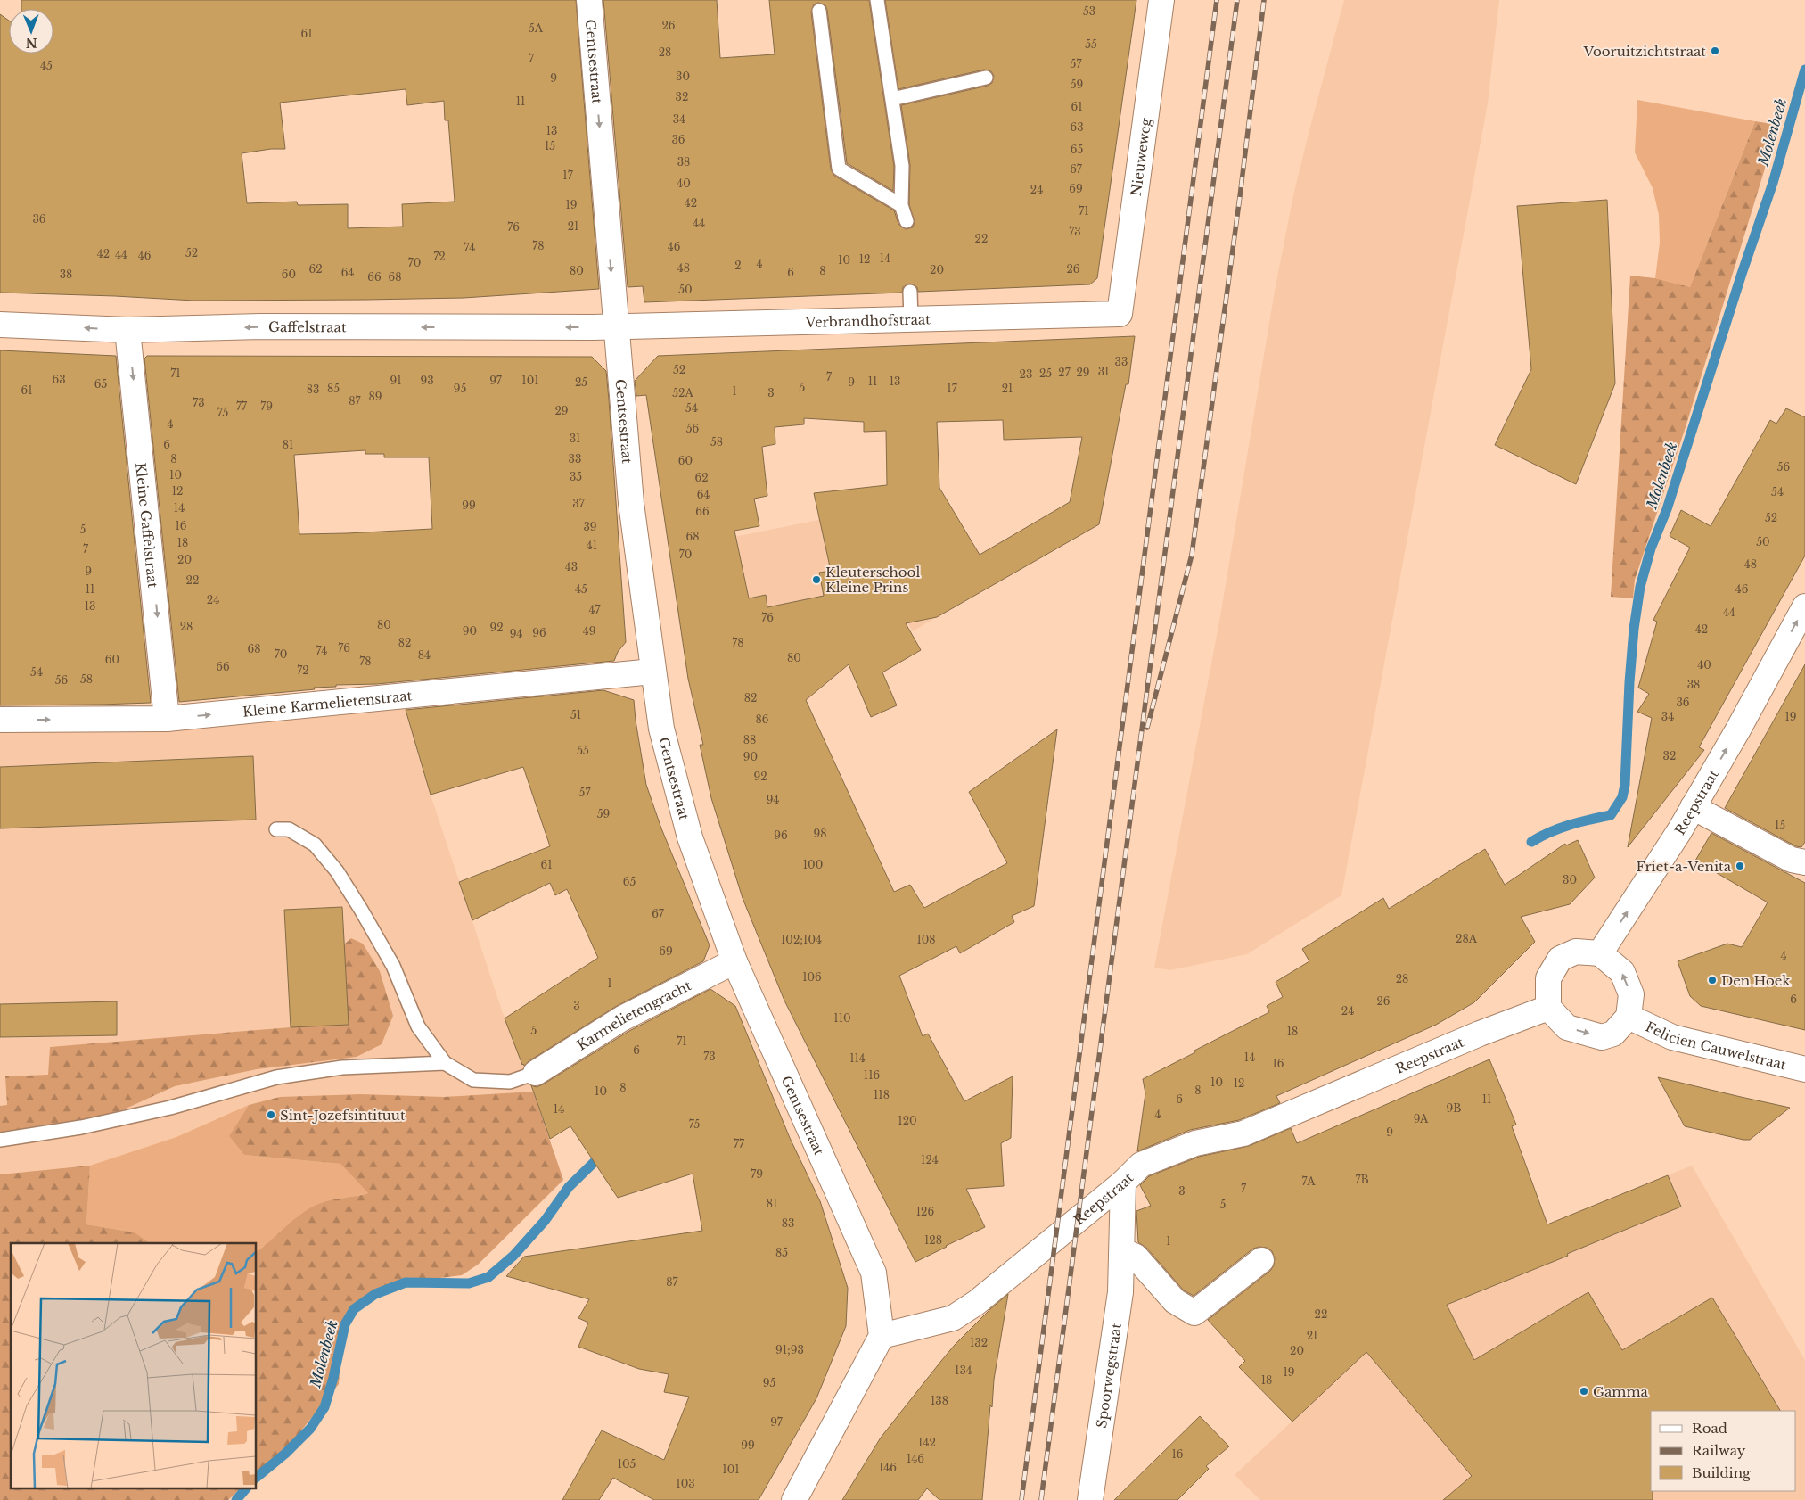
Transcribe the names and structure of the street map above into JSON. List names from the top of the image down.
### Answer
{
  "streets": {
    "street": [
      "Gentsestraat",
      "Nieuweweg",
      "Verbrandhofstraat",
      "Gaffelstraat",
      "Kleine Gaffelstraat",
      "Kleine Karmelietenstraat",
      "Reepstraat",
      "Karmelietengracht",
      "Felicien Cauwelstraat",
      "Spoorwegstraat"
    ]
  },
  "crossings": [
    ["Gentsestraat", "Verbrandhofstraat"],
    ["Gentsestraat", "Gaffelstraat"],
    ["Gentsestraat", "Kleine Karmelietenstraat"],
    ["Gentsestraat", "Reepstraat"],
    ["Gentsestraat", "Karmelietengracht"],
    ["Nieuweweg", "Verbrandhofstraat"],
    ["Verbrandhofstraat", "Gaffelstraat"],
    ["Gaffelstraat", "Kleine Gaffelstraat"],
    ["Kleine Gaffelstraat", "Kleine Karmelietenstraat"],
    ["Reepstraat", "Felicien Cauwelstraat"],
    ["Reepstraat", "Spoorwegstraat"]
  ],
  "one_way": ["Gaffelstraat", "Kleine Gaffelstraat", "Kleine Karmelietenstraat"],
  "water": ["Molenbeek"],
  "places": [
    "Vooruitzichtstraat",
    "Kleuterschool Kleine Prins",
    "Friet-a-Venita",
    "Den Hoek",
    "Sint-Jozefsintituut",
    "Gamma"
  ],
  "house_numbers": [
    "53",
    "26",
    "5A",
    "61",
    "55",
    "28",
    "7",
    "57",
    "45",
    "30",
    "9",
    "59",
    "32",
    "11",
    "61",
    "34",
    "63",
    "13",
    "36",
    "15",
    "65",
    "38",
    "67",
    "17",
    "40",
    "69",
    "24",
    "42",
    "19",
    "71",
    "36",
    "44",
    "21",
    "76",
    "73",
    "22",
    "78",
    "46",
    "74",
    "52",
    "42",
    "44",
    "46",
    "72",
    "14",
    "12",
    "10",
    "70",
    "4",
    "2",
    "48",
    "62",
    "26",
    "20",
    "80",
    "8",
    "64",
    "6",
    "38",
    "60",
    "66",
    "68",
    "50",
    "33",
    "52",
    "31",
    "27",
    "29",
    "71",
    "25",
    "23",
    "7",
    "63",
    "91",
    "93",
    "97",
    "101",
    "11",
    "13",
    "25",
    "9",
    "65",
    "5",
    "85",
    "95",
    "17",
    "21",
    "83",
    "61",
    "1",
    "52A",
    "3",
    "89",
    "87",
    "73",
    "77",
    "79",
    "54",
    "29",
    "75",
    "4",
    "56",
    "31",
    "58",
    "6",
    "81",
    "8",
    "33",
    "60",
    "56",
    "10",
    "35",
    "62",
    "12",
    "54",
    "64",
    "37",
    "99",
    "14",
    "66",
    "52",
    "16",
    "39",
    "5",
    "68",
    "50",
    "18",
    "41",
    "7",
    "70",
    "20",
    "48",
    "43",
    "9",
    "22",
    "11",
    "45",
    "46",
    "24",
    "13",
    "47",
    "44",
    "76",
    "80",
    "28",
    "92",
    "42",
    "90",
    "49",
    "96",
    "94",
    "82",
    "78",
    "76",
    "68",
    "74",
    "70",
    "84",
    "80",
    "60",
    "78",
    "40",
    "66",
    "72",
    "54",
    "58",
    "56",
    "38",
    "82",
    "36",
    "51",
    "34",
    "19",
    "86",
    "88",
    "55",
    "32",
    "90",
    "92",
    "57",
    "94",
    "59",
    "15",
    "98",
    "96",
    "61",
    "100",
    "30",
    "65",
    "67",
    "28A",
    "102;104",
    "108",
    "69",
    "4",
    "106",
    "28",
    "1",
    "6",
    "26",
    "3",
    "24",
    "110",
    "5",
    "18",
    "71",
    "6",
    "73",
    "14",
    "114",
    "16",
    "116",
    "10",
    "12",
    "8",
    "8",
    "10",
    "118",
    "6",
    "11",
    "9B",
    "14",
    "4",
    "9A",
    "120",
    "75",
    "9",
    "77",
    "124",
    "79",
    "7B",
    "7A",
    "7",
    "3",
    "81",
    "5",
    "126",
    "83",
    "128",
    "1",
    "85",
    "87",
    "22",
    "21",
    "132",
    "91;93",
    "20",
    "134",
    "19",
    "18",
    "95",
    "138",
    "97",
    "142",
    "99",
    "16",
    "146",
    "105",
    "146",
    "101",
    "103"
  ],
  "legend": ["Road", "Railway", "Building"],
  "north": "bottom"
}
